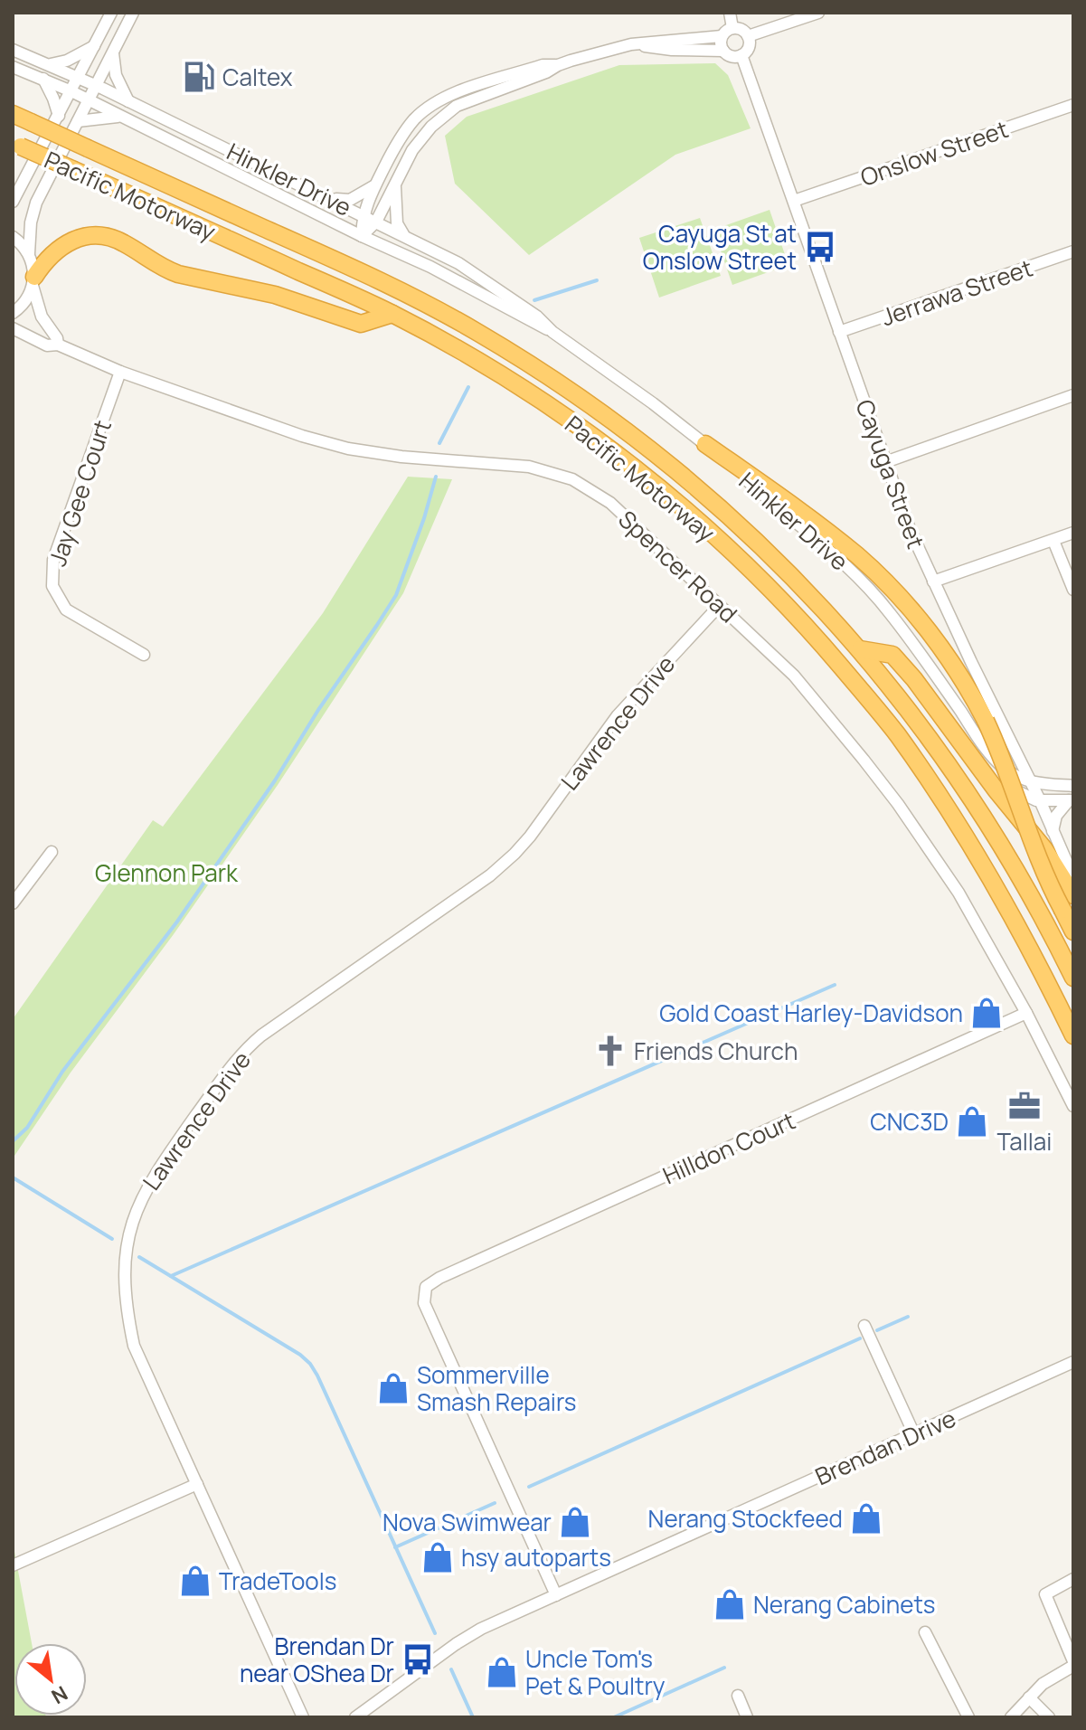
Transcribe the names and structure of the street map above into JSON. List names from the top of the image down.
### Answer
{
  "streets": {
    "highway": ["Pacific Motorway"],
    "street": [
      "Onslow Street",
      "Hinkler Drive",
      "Jerrawa Street",
      "Cayuga Street",
      "Jay Gee Court",
      "Spencer Road",
      "Lawrence Drive",
      "Hilldon Court",
      "Brendan Drive"
    ]
  },
  "crossings": [
    ["Onslow Street", "Cayuga Street"],
    ["Hinkler Drive", "Cayuga Street"],
    ["Jerrawa Street", "Cayuga Street"],
    ["Jay Gee Court", "Spencer Road"],
    ["Spencer Road", "Lawrence Drive"],
    ["Spencer Road", "Hilldon Court"],
    ["Hilldon Court", "Brendan Drive"]
  ],
  "parks": ["Glennon Park"],
  "places": {
    "fuel station": ["Caltex"],
    "bus stop": ["Cayuga St at Onslow Street", "Brendan Dr near OShea Dr"],
    "shop": [
      "Gold Coast Harley-Davidson",
      "CNC3D",
      "Sommerville Smash Repairs",
      "Nerang Stockfeed",
      "Nova Swimwear",
      "hsy autoparts",
      "TradeTools",
      "Nerang Cabinets",
      "Uncle Tom's Pet & Poultry"
    ],
    "church": ["Friends Church"],
    "office": ["Tallai"]
  },
  "north": "bottom right"
}
